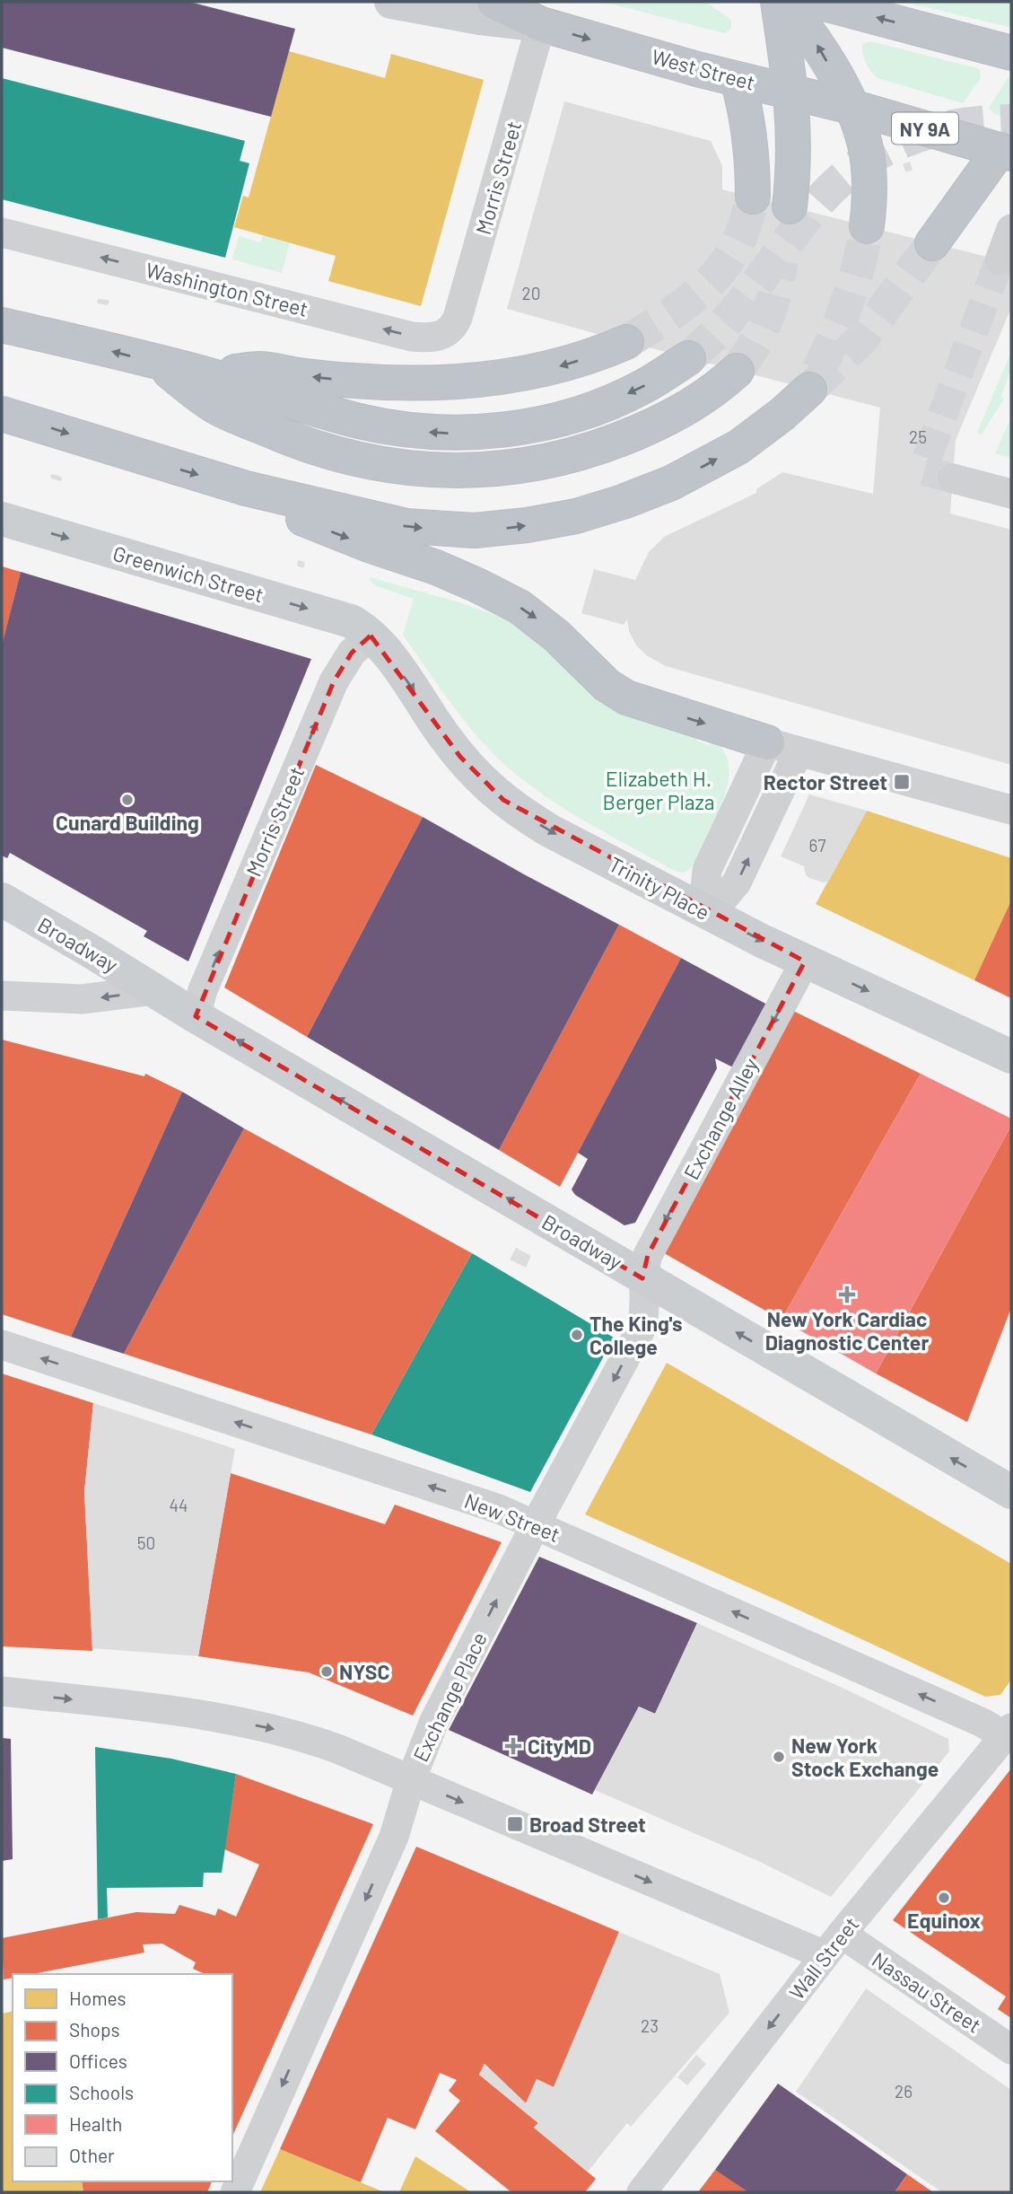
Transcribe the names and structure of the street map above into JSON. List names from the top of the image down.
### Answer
{
  "streets": {
    "highway": ["West Street", "NY 9A"],
    "main road": ["Greenwich Street", "Trinity Place", "Broadway"],
    "street": [
      "Morris Street",
      "Washington Street",
      "Exchange Alley",
      "New Street",
      "Exchange Place",
      "Wall Street",
      "Nassau Street"
    ]
  },
  "crossings": [
    ["West Street", "Morris Street"],
    ["Morris Street", "Washington Street"],
    ["Morris Street", "Greenwich Street"],
    ["Morris Street", "Trinity Place"],
    ["Morris Street", "Broadway"],
    ["Greenwich Street", "Trinity Place"],
    ["Trinity Place", "Exchange Alley"],
    ["Broadway", "Exchange Alley"],
    ["Broadway", "Exchange Place"],
    ["Exchange Alley", "Exchange Place"],
    ["New Street", "Exchange Place"],
    ["New Street", "Wall Street"],
    ["Wall Street", "Nassau Street"]
  ],
  "one_way": [
    "Morris Street",
    "Washington Street",
    "Greenwich Street",
    "Trinity Place",
    "Broadway",
    "Exchange Alley",
    "New Street",
    "Wall Street"
  ],
  "parks": ["Elizabeth H. Berger Plaza"],
  "places": {
    "transit": ["Rector Street", "Broad Street"],
    "other": [
      "Cunard Building",
      "The King's College",
      "NYSC",
      "New York Stock Exchange",
      "Equinox"
    ],
    "health": ["New York Cardiac Diagnostic Center", "CityMD"]
  },
  "house_numbers": [
    "20",
    "25",
    "67",
    "44",
    "50",
    "23",
    "26"
  ],
  "legend": [
    "Homes",
    "Shops",
    "Offices",
    "Schools",
    "Health",
    "Other"
  ]
}
